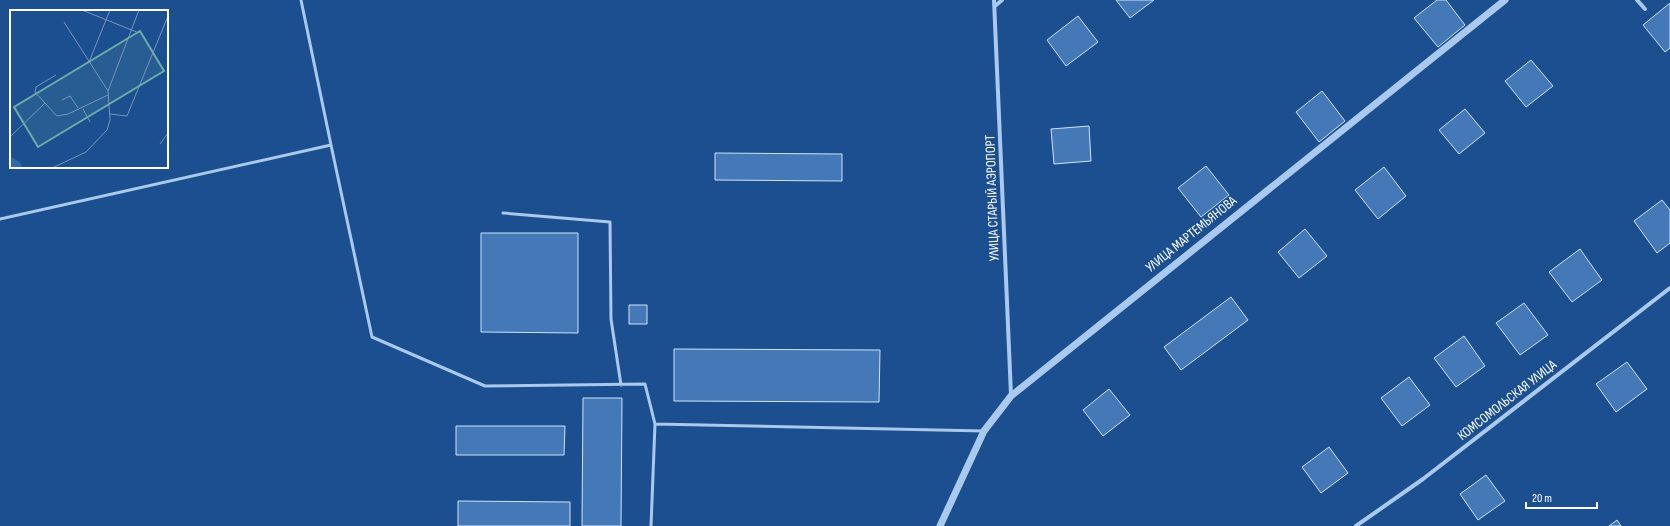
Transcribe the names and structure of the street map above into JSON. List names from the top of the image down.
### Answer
{
  "streets": {
    "street": ["УЛИЦА СТАРЫЙ АЭРОПОРТ", "УЛИЦА МАРТЕМЬЯНОВА", "КОМСОМОЛЬСКАЯ УЛИЦА"]
  },
  "crossings": [
    ["УЛИЦА СТАРЫЙ АЭРОПОРТ", "УЛИЦА МАРТЕМЬЯНОВА"]
  ],
  "scale_bar": "20 m"
}
